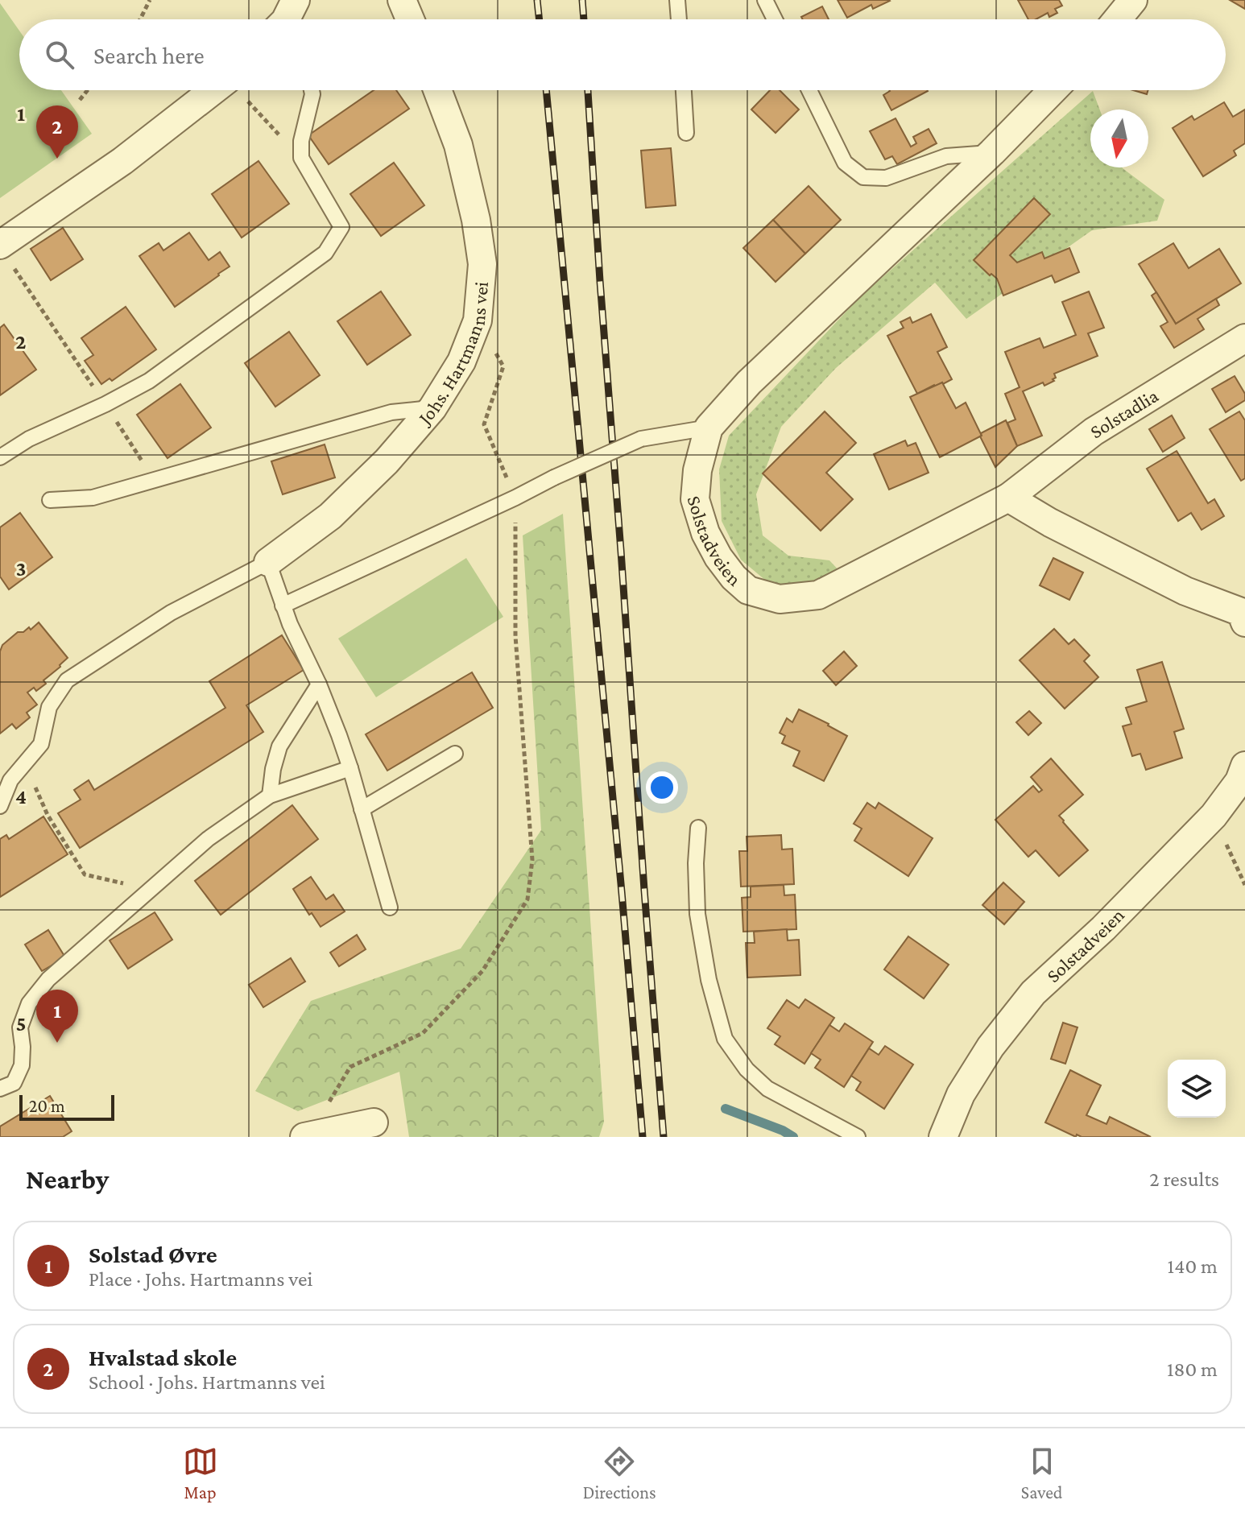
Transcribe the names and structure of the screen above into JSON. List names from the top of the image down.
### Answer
{
  "streets": {
    "street": ["Johs. Hartmanns vei", "Solstadlia", "Solstadveien"]
  },
  "crossings": [
    ["Solstadlia", "Solstadveien"]
  ],
  "scale_bar": "20 m",
  "north": "bottom",
  "page": {
    "search": "Search here",
    "pins": ["2", "1"],
    "scale": "20 m",
    "heading": ["Nearby", "2 results"],
    "list": [
      {
        "mark": "1",
        "name": "Solstad Øvre",
        "note": "Place · Johs. Hartmanns vei",
        "value": "140 m"
      },
      {
        "mark": "2",
        "name": "Hvalstad skole",
        "note": "School · Johs. Hartmanns vei",
        "value": "180 m"
      }
    ],
    "nav": ["Map", "Directions", "Saved"]
  },
  "grid": {
    "rows": [
      "1",
      "2",
      "3",
      "4",
      "5"
    ]
  }
}
